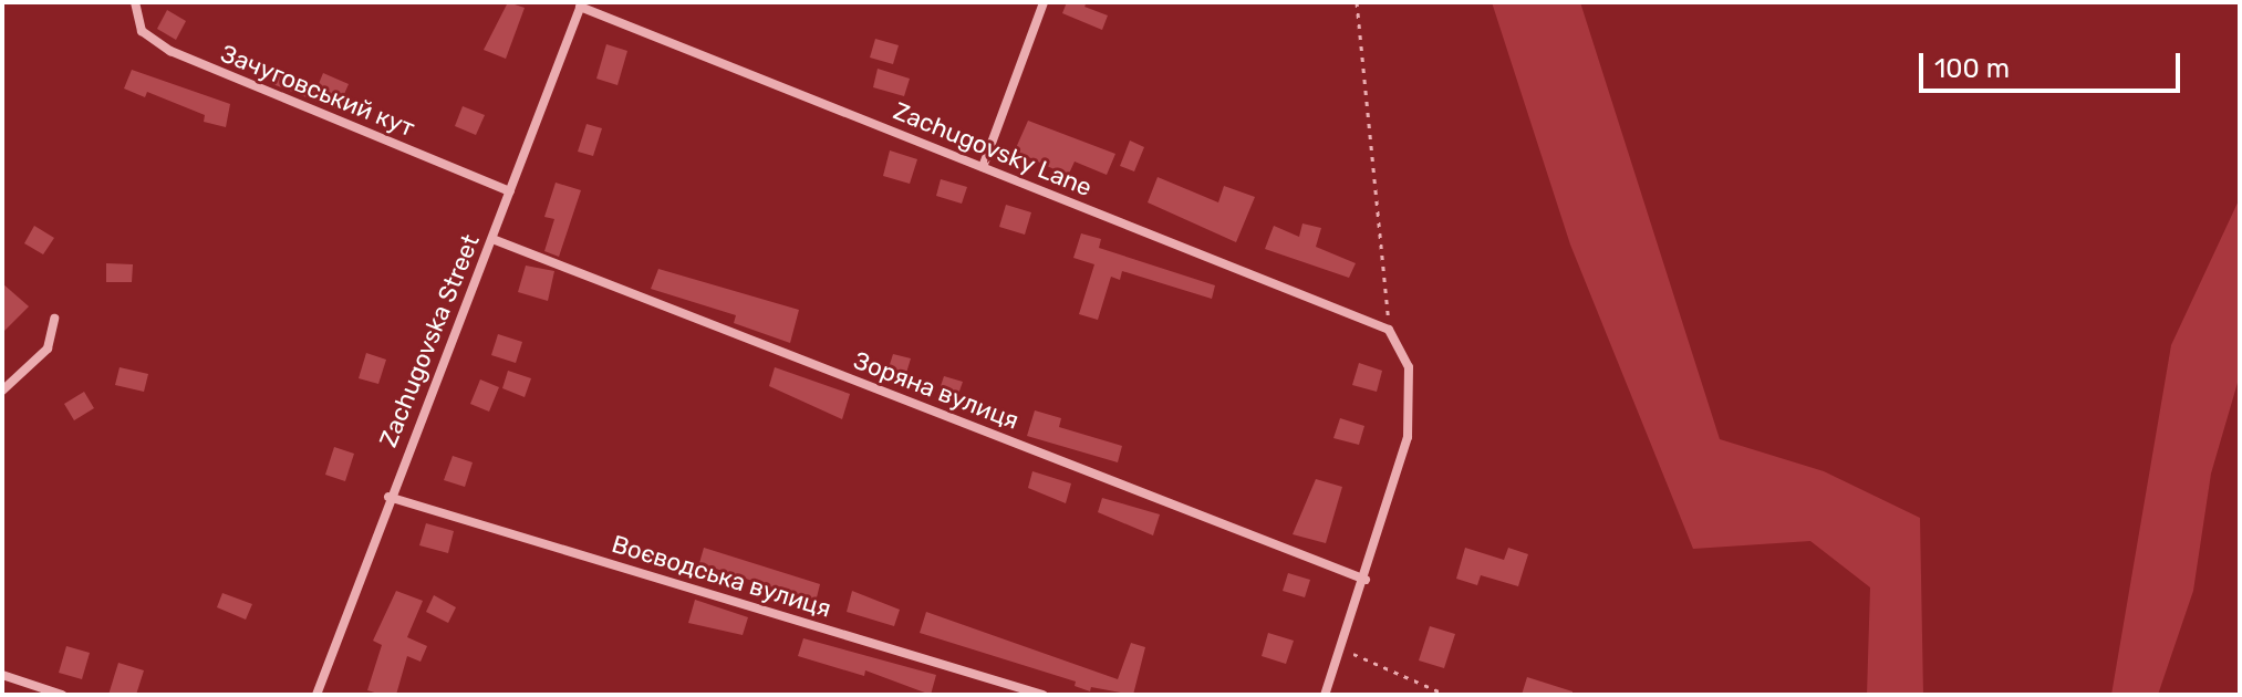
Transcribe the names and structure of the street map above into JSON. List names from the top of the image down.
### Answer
{
  "streets": {
    "street": [
      "Зачуговський кут",
      "Zachugovsky Lane",
      "Zachugovska Street",
      "Зоряна вулиця",
      "Воєводська вулиця"
    ]
  },
  "crossings": [
    ["Зачуговський кут", "Zachugovska Street"],
    ["Zachugovsky Lane", "Zachugovska Street"],
    ["Zachugovska Street", "Зоряна вулиця"],
    ["Zachugovska Street", "Воєводська вулиця"]
  ],
  "scale_bar": "100 m"
}
